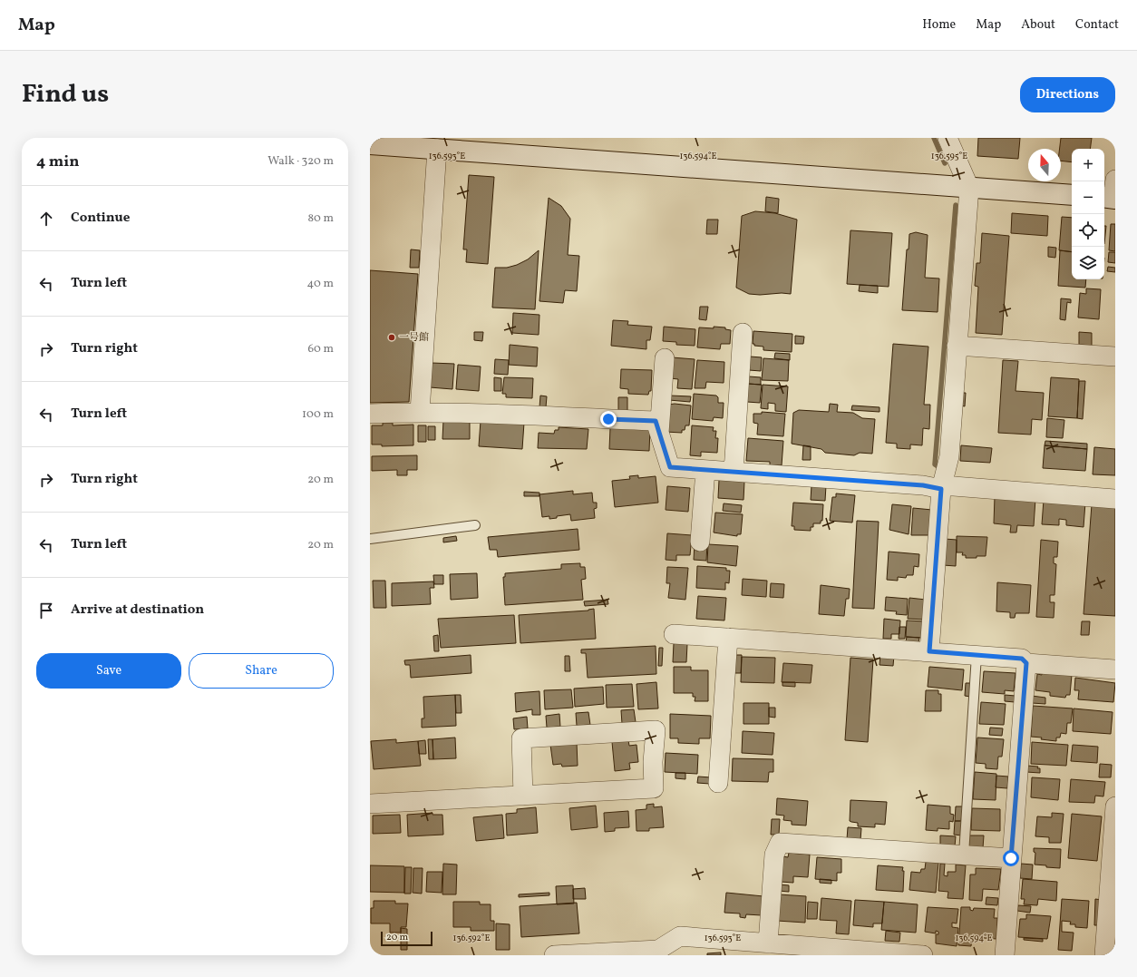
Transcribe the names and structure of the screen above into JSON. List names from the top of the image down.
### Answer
{
  "places": ["一号館"],
  "scale_bar": "20 m",
  "north": "top",
  "page": {
    "header": "Map",
    "nav": [
      "Home",
      "Map",
      "About",
      "Contact"
    ],
    "title": "Find us",
    "buttons": [
      "Directions",
      ["Save", "Share"]
    ],
    "heading": ["4 min", "Walk · 320 m"],
    "map_buttons": ["+", "−"],
    "list": [
      ["Continue", "80 m"],
      ["Turn left", "40 m"],
      ["Turn right", "60 m"],
      ["Turn left", "100 m"],
      ["Turn right", "20 m"],
      ["Turn left", "20 m"],
      "Arrive at destination"
    ],
    "scale": "20 m"
  },
  "coordinates": [
    "136.593°E",
    "136.594°E",
    "136.595°E",
    "136.592°E"
  ]
}
